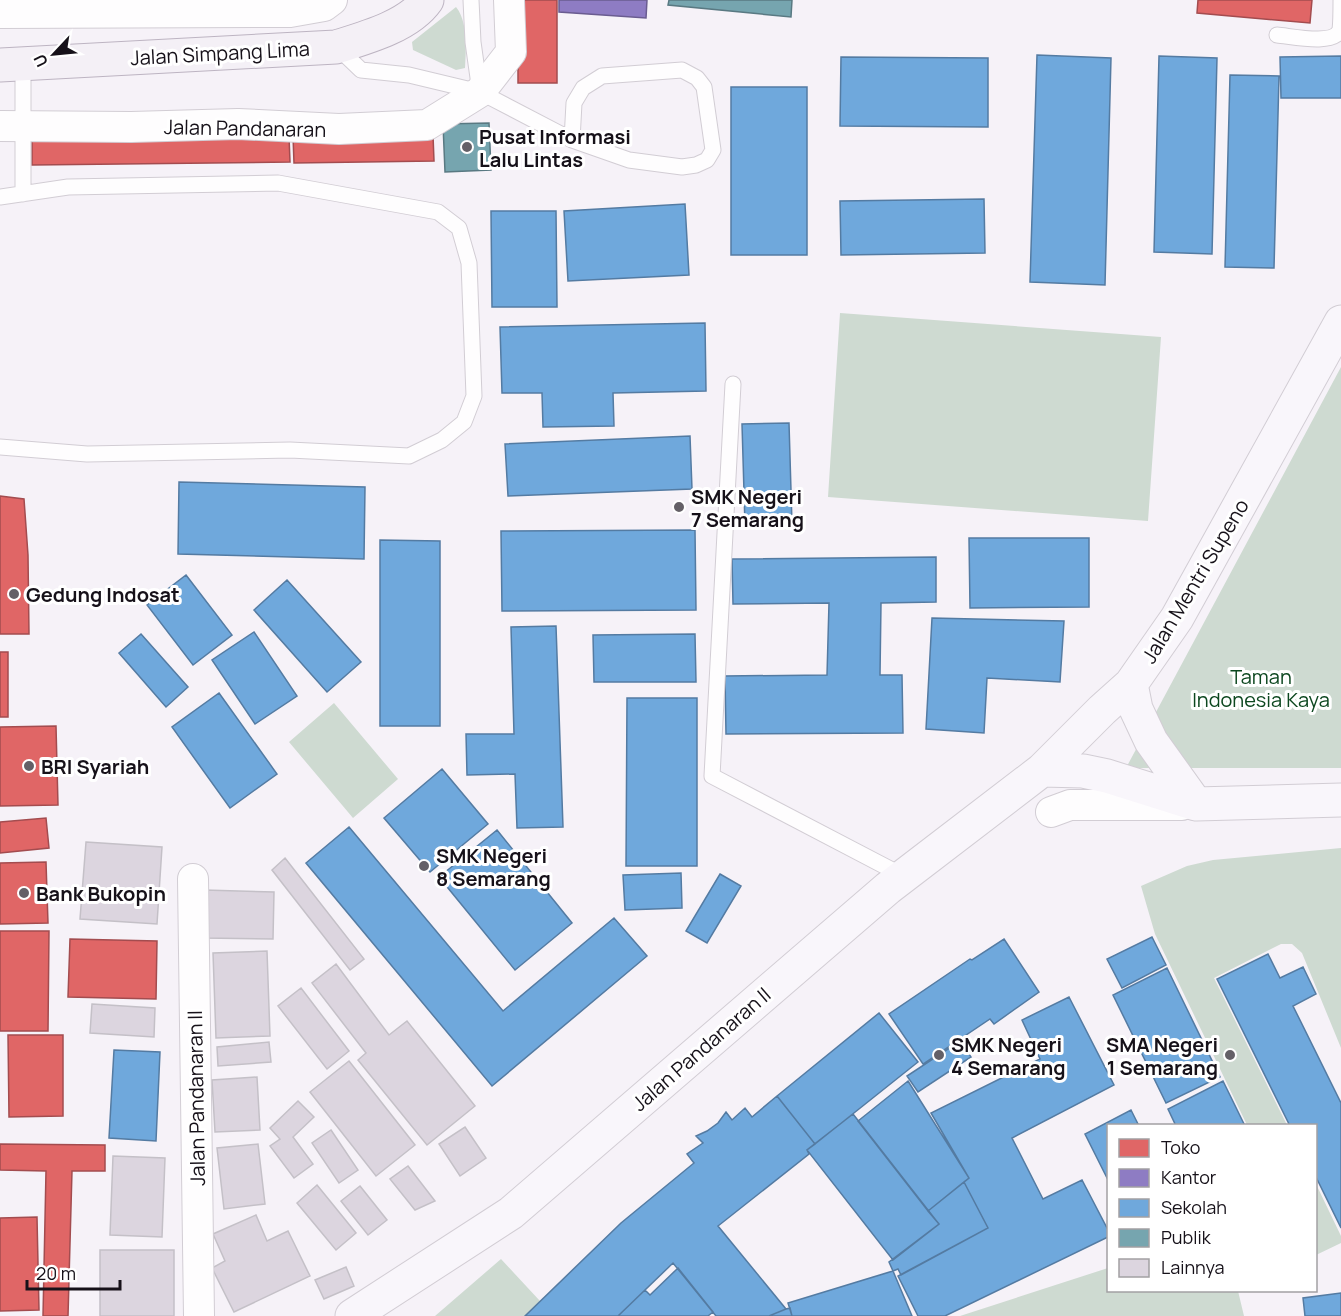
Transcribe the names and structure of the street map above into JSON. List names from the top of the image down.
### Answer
{
  "streets": {
    "main road": ["Jalan Simpang Lima", "Jalan Mentri Supeno", "Jalan Pandanaran II"],
    "street": ["Jalan Pandanaran"]
  },
  "crossings": [
    ["Jalan Mentri Supeno", "Jalan Pandanaran II"]
  ],
  "parks": ["Taman Indonesia Kaya"],
  "places": [
    "Pusat Informasi Lalu Lintas",
    "SMK Negeri 7 Semarang",
    "Gedung Indosat",
    "BRI Syariah",
    "SMK Negeri 8 Semarang",
    "Bank Bukopin",
    "SMK Negeri 4 Semarang",
    "SMA Negeri 1 Semarang"
  ],
  "legend": [
    "Toko",
    "Kantor",
    "Sekolah",
    "Publik",
    "Lainnya"
  ],
  "scale_bar": "20 m",
  "north": "bottom left"
}
